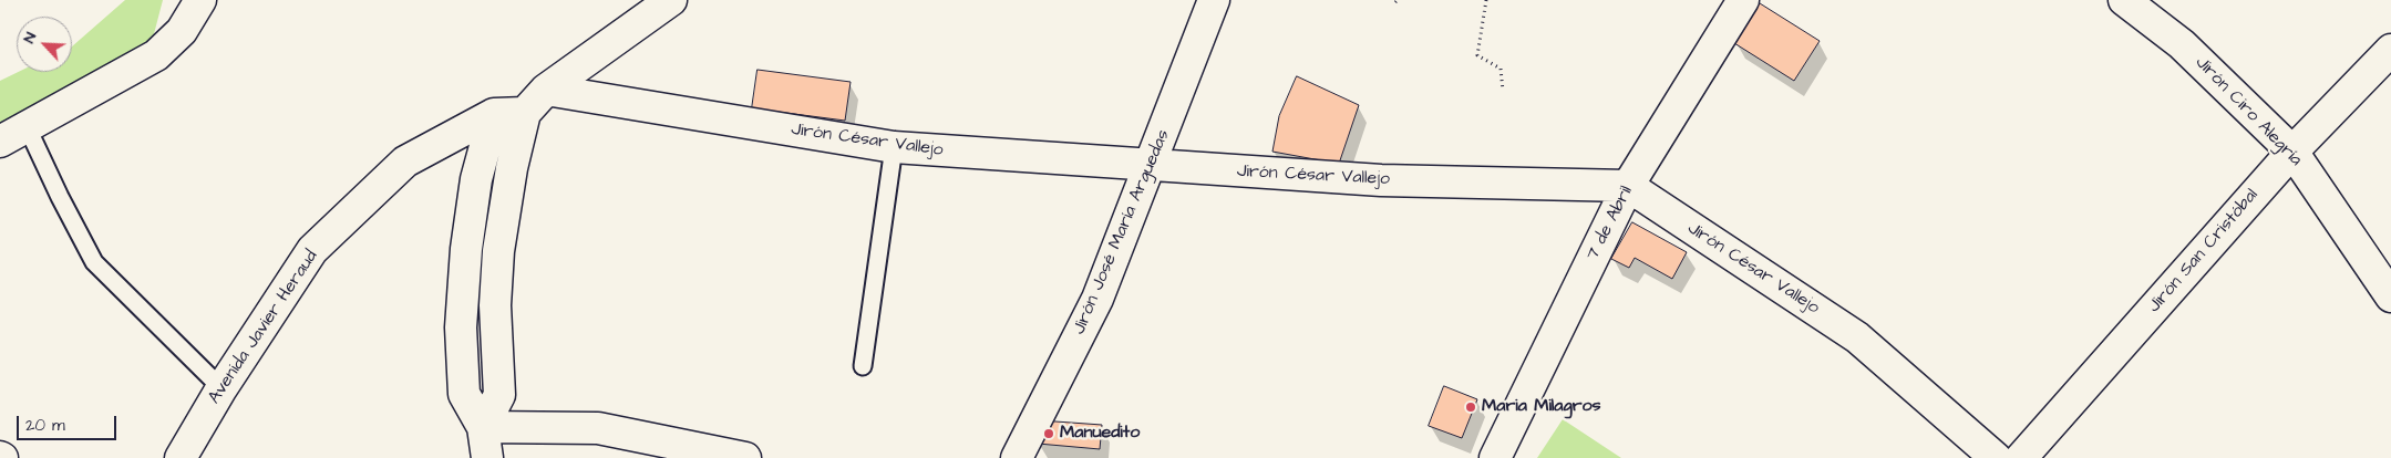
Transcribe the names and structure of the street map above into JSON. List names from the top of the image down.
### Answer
{
  "streets": {
    "street": [
      "Jirón Ciro Alegría",
      "Jirón César Vallejo",
      "7 de Abril",
      "Jirón José María Arguedas",
      "Jirón San Cristóbal",
      "Avenida Javier Heraud"
    ]
  },
  "crossings": [
    ["Jirón Ciro Alegría", "Jirón San Cristóbal"],
    ["Jirón César Vallejo", "7 de Abril"],
    ["Jirón César Vallejo", "Jirón José María Arguedas"]
  ],
  "places": ["Maria Milagros", "Manuedito"],
  "scale_bar": "20 m",
  "north": "top left"
}
